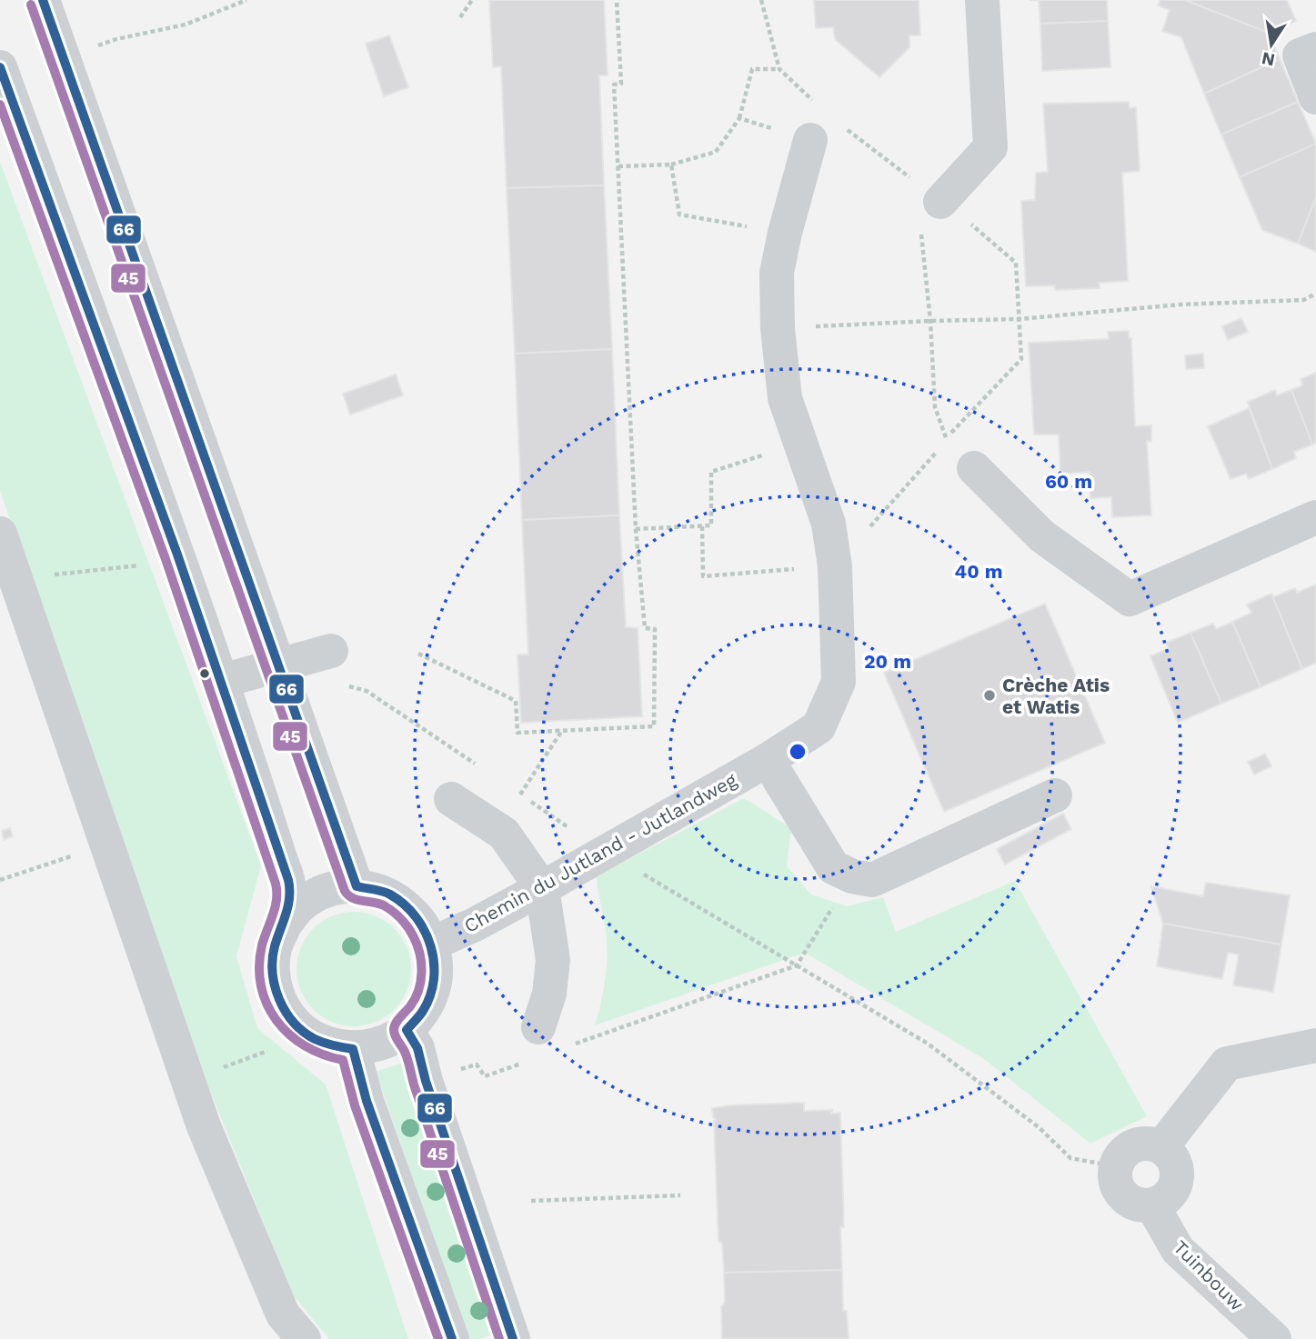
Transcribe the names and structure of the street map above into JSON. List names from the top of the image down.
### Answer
{
  "streets": {
    "street": ["Chemin du Jutland - Jutlandweg", "Tuinbouw"]
  },
  "places": ["Crèche Atis et Watis"],
  "lines": ["transit line 66", "transit line 45"],
  "north": "bottom",
  "rings": ["60 m", "40 m", "20 m"]
}
